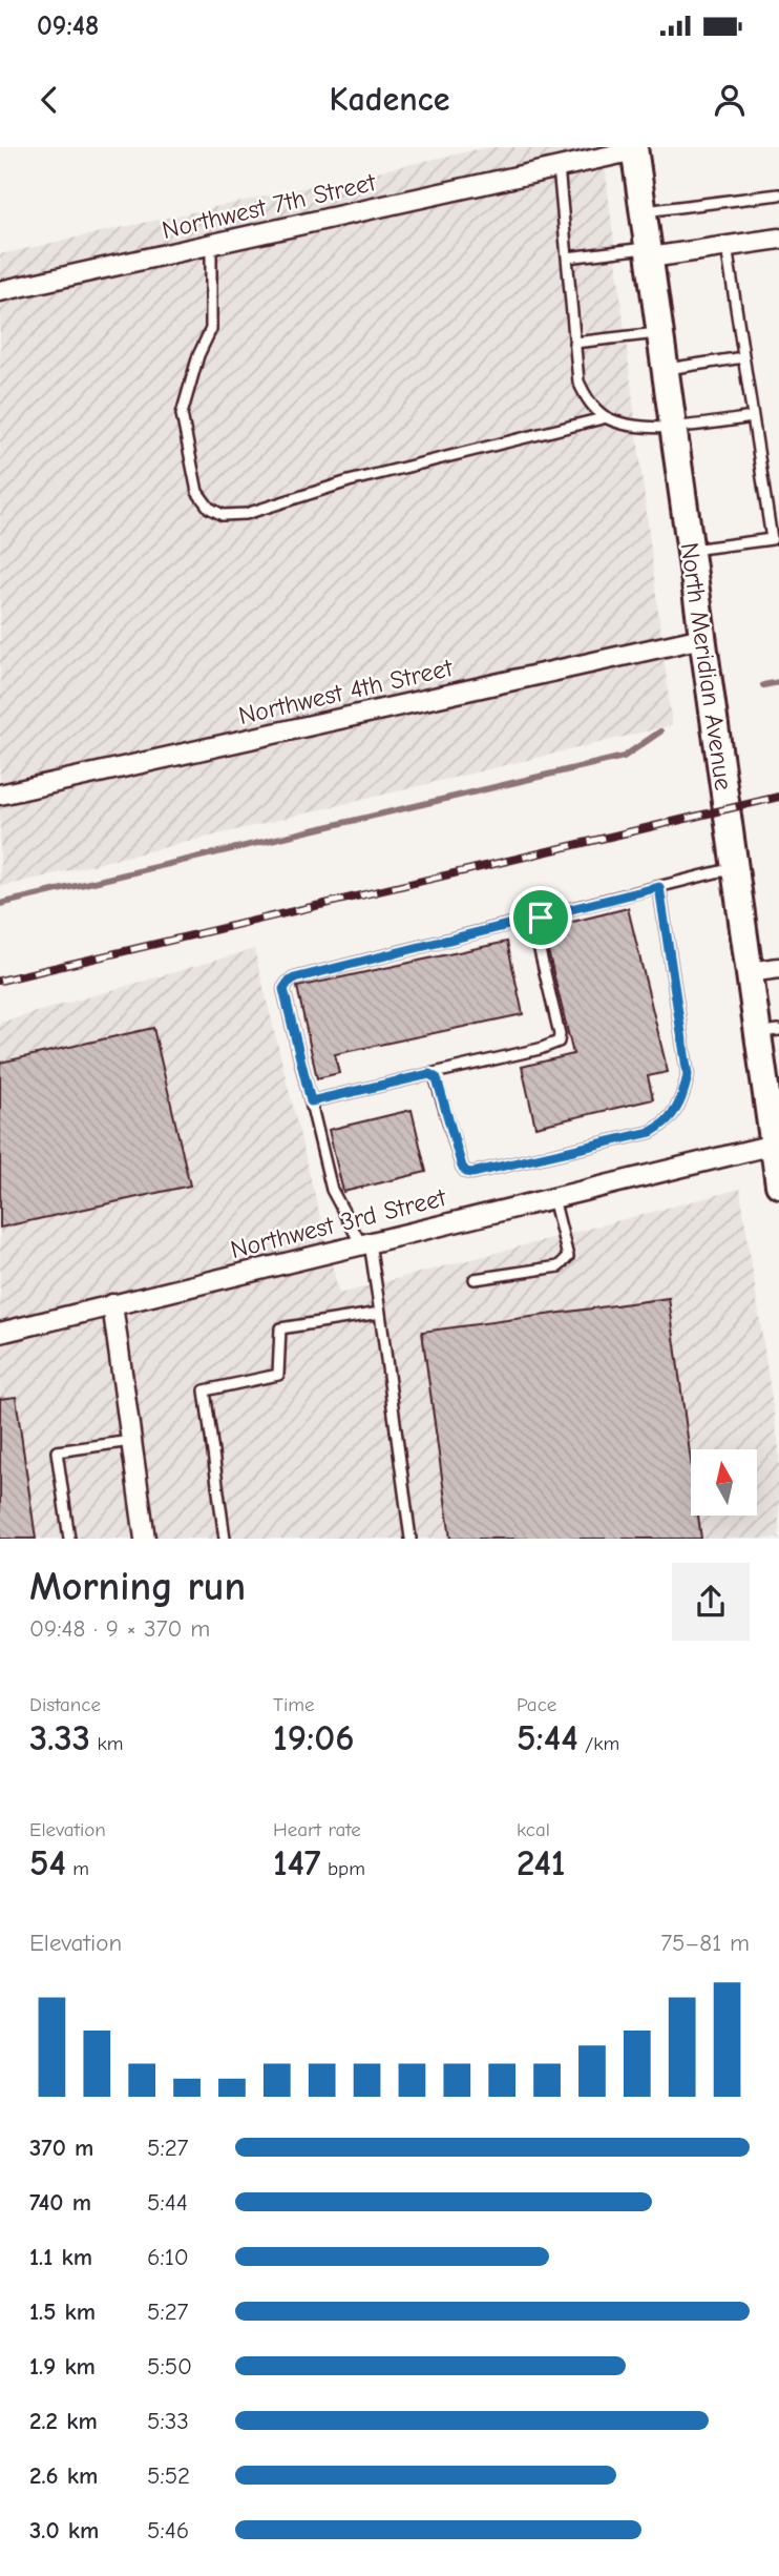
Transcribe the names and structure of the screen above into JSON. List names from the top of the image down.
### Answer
{
  "streets": {
    "main road": ["North Meridian Avenue"],
    "street": ["Northwest 7th Street", "Northwest 4th Street", "Northwest 3rd Street"]
  },
  "crossings": [
    ["Northwest 7th Street", "North Meridian Avenue"],
    ["North Meridian Avenue", "Northwest 4th Street"],
    ["North Meridian Avenue", "Northwest 3rd Street"]
  ],
  "north": "top",
  "page": {
    "status": "09:48",
    "header": "Kadence",
    "heading": ["Morning run", "09:48 · 9 × 370 m"],
    "stats": [
      ["Distance", "3.33 km"],
      ["Time", "19:06"],
      ["Pace", "5:44 /km"],
      ["Elevation", "54 m"],
      ["Heart rate", "147 bpm"],
      ["kcal", "241"]
    ],
    "chart": ["Elevation", "75–81 m"],
    "list": [
      {
        "name": "370 m",
        "note": "5:27"
      },
      {
        "name": "740 m",
        "note": "5:44"
      },
      {
        "name": "1.1 km",
        "note": "6:10"
      },
      {
        "name": "1.5 km",
        "note": "5:27"
      },
      {
        "name": "1.9 km",
        "note": "5:50"
      },
      {
        "name": "2.2 km",
        "note": "5:33"
      },
      {
        "name": "2.6 km",
        "note": "5:52"
      },
      {
        "name": "3.0 km",
        "note": "5:46"
      }
    ]
  }
}
